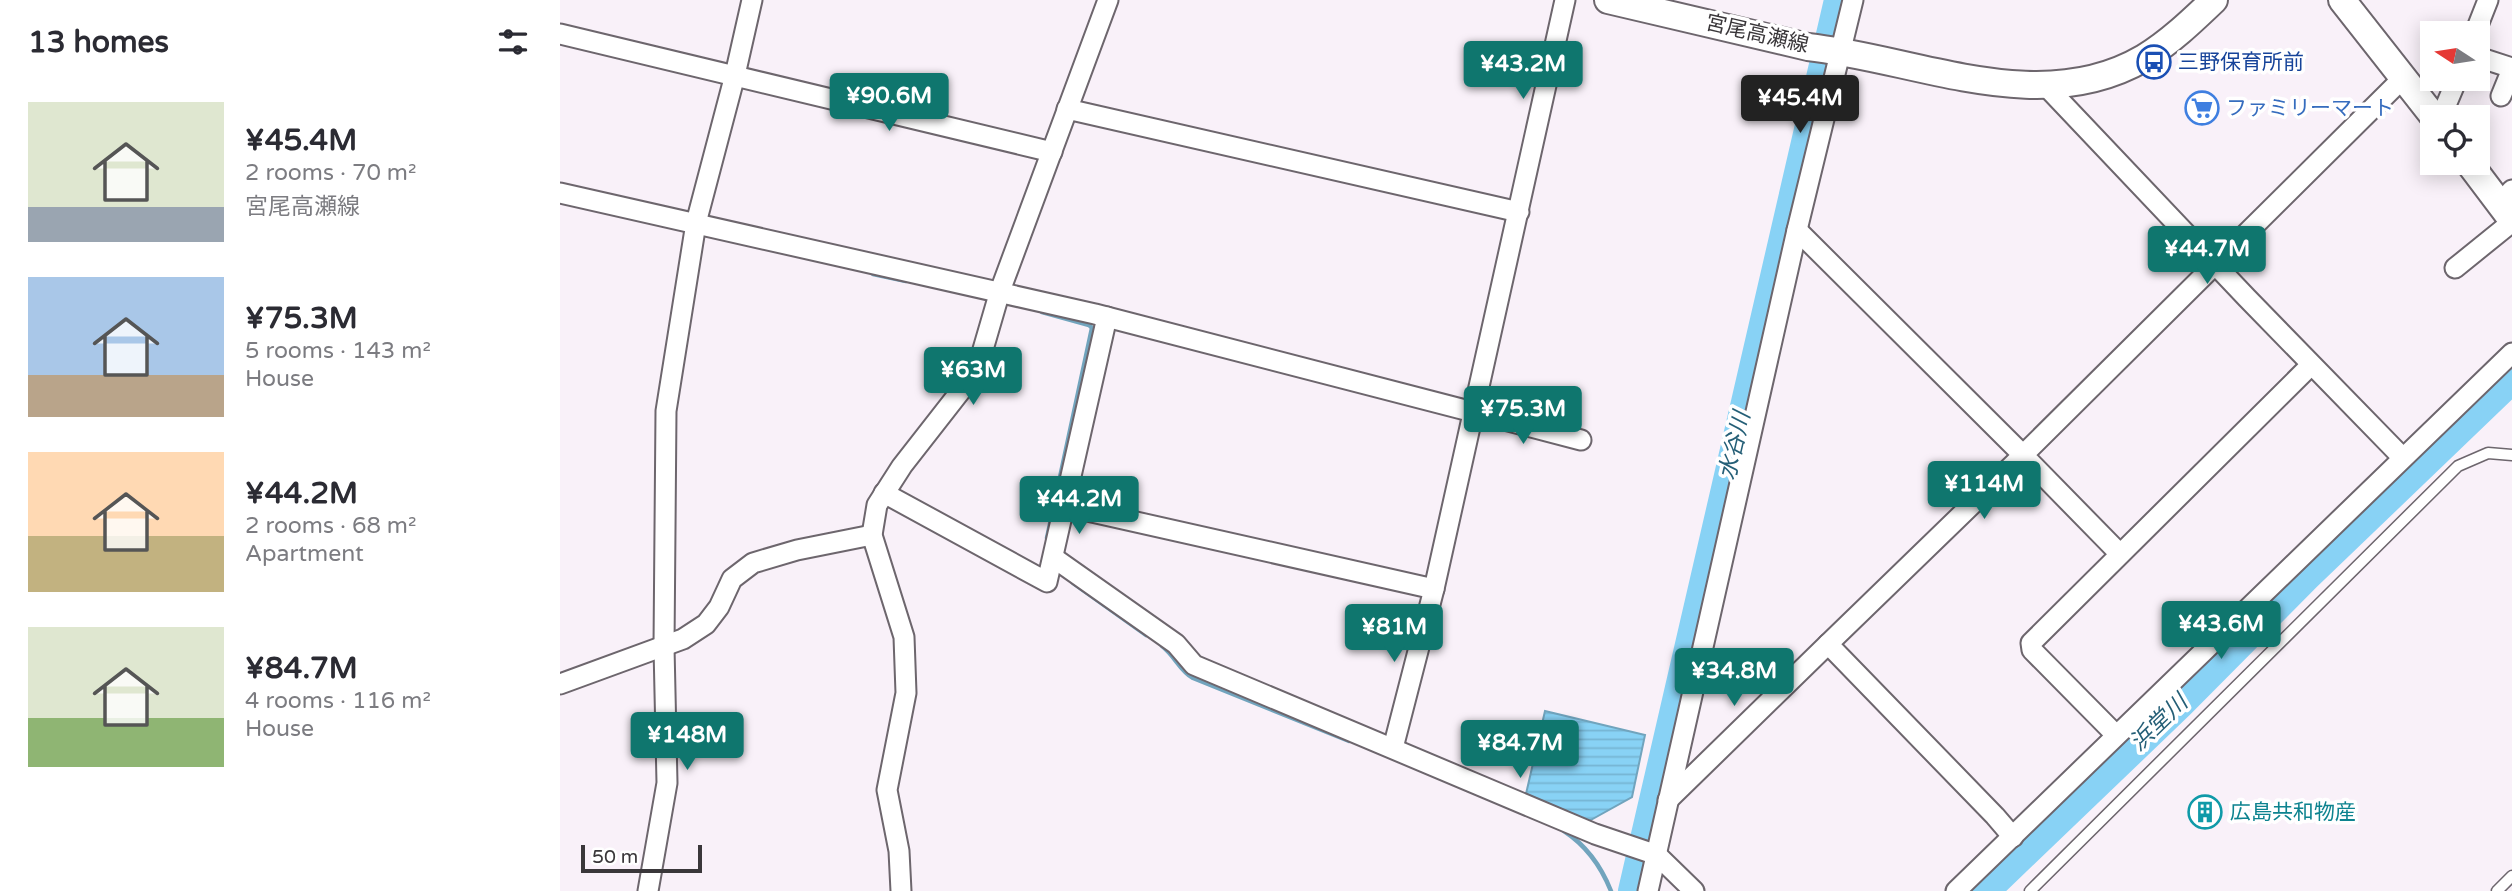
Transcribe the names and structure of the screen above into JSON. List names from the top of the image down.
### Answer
{
  "streets": {
    "main road": ["宮尾高瀬線"]
  },
  "water": ["水谷川", "浜堂川"],
  "places": {
    "bus stop": ["三野保育所前"],
    "supermarket": ["ファミリーマート"],
    "building": ["広島共和物産"]
  },
  "scale_bar": "50 m",
  "north": "left",
  "page": {
    "heading": "13 homes",
    "price": [
      "¥43.2M",
      "¥90.6M",
      "¥45.4M",
      "¥44.7M",
      "¥63M",
      "¥75.3M",
      "¥114M",
      "¥44.2M",
      "¥43.6M",
      "¥81M",
      "¥34.8M",
      "¥148M",
      "¥84.7M"
    ],
    "list": [
      {
        "name": "¥45.4M",
        "note": "2 rooms · 70 m² · 宮尾高瀬線"
      },
      {
        "name": "¥75.3M",
        "note": "5 rooms · 143 m² · House"
      },
      {
        "name": "¥44.2M",
        "note": "2 rooms · 68 m² · Apartment"
      },
      {
        "name": "¥84.7M",
        "note": "4 rooms · 116 m² · House"
      }
    ],
    "scale": "50 m"
  }
}
